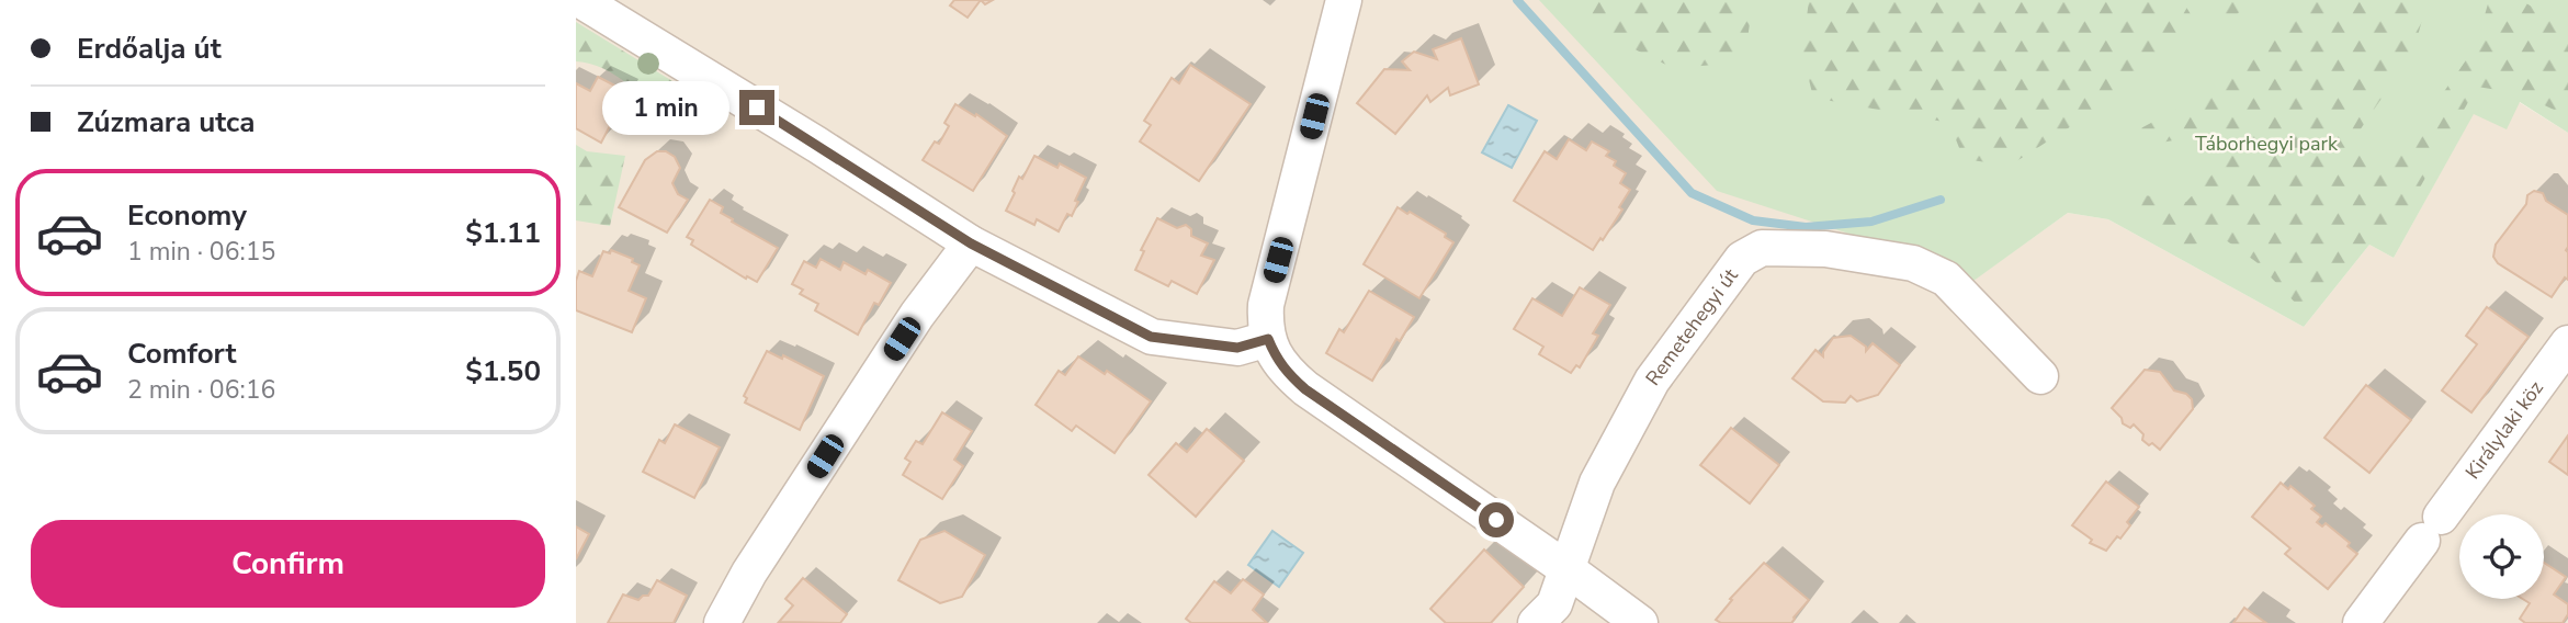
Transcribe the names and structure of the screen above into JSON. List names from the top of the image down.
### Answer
{
  "streets": {
    "street": ["Remetehegyi út", "Királylaki köz"]
  },
  "parks": ["Táborhegyi park"],
  "page": {
    "banner": ["Erdőalja út", "Zúzmara utca"],
    "bubble": "1 min",
    "list": [
      {
        "name": "Economy",
        "note": "1 min · 06:15",
        "value": "$1.11"
      },
      {
        "name": "Comfort",
        "note": "2 min · 06:16",
        "value": "$1.50"
      }
    ],
    "buttons": "Confirm"
  }
}
